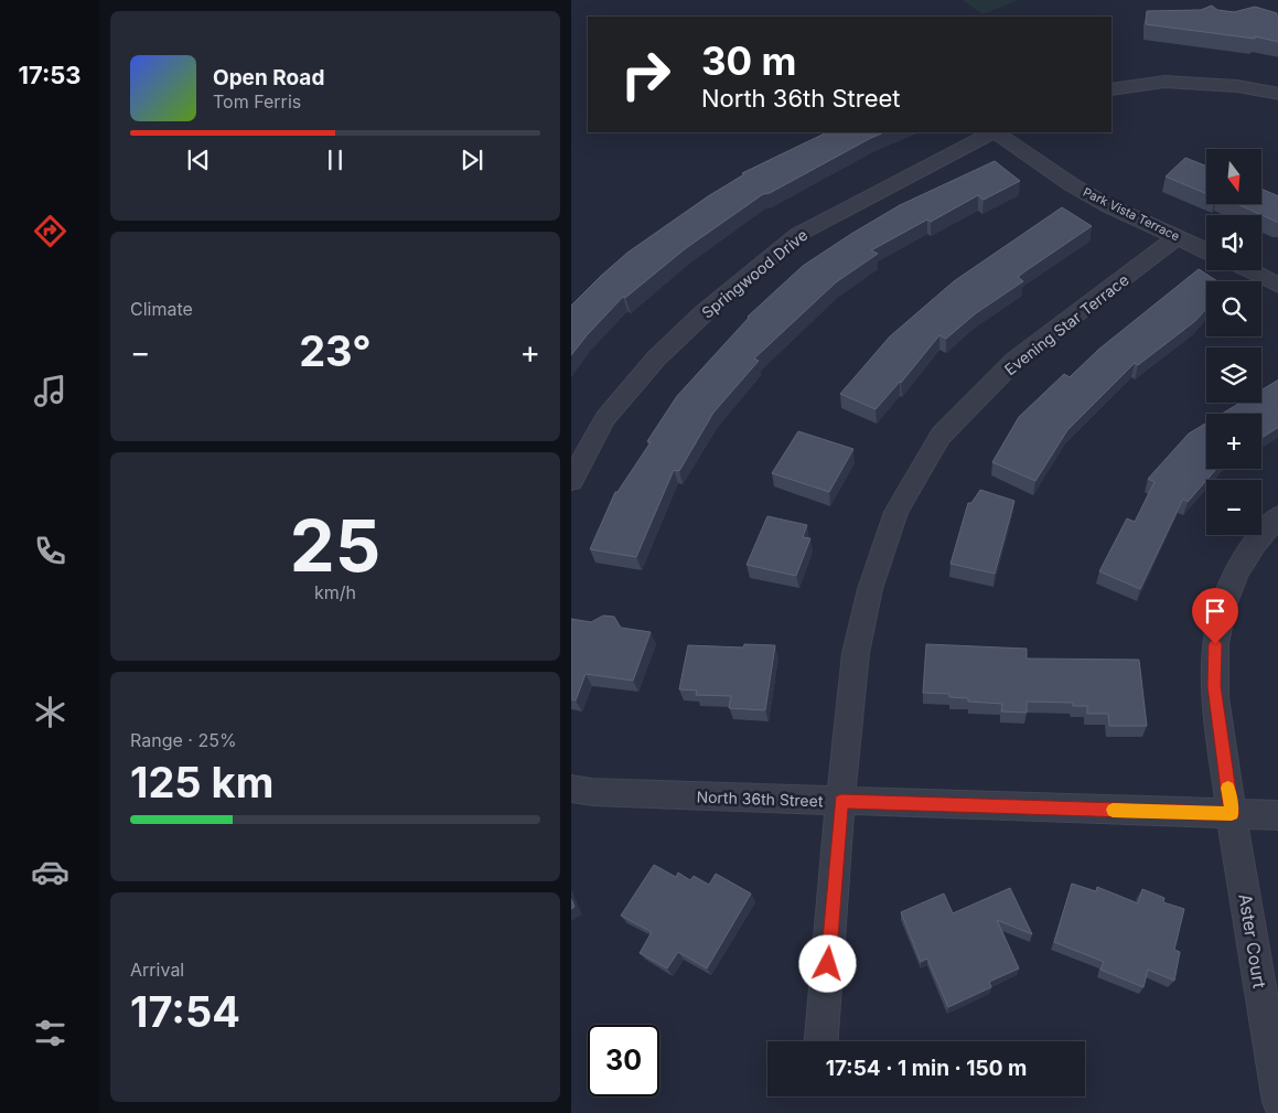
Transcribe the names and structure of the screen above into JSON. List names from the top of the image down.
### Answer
{
  "streets": {
    "street": [
      "Park Vista Terrace",
      "Springwood Drive",
      "Evening Star Terrace",
      "North 36th Street",
      "Aster Court"
    ]
  },
  "crossings": [
    ["Park Vista Terrace", "Evening Star Terrace"],
    ["Evening Star Terrace", "North 36th Street"],
    ["North 36th Street", "Aster Court"]
  ],
  "north": "bottom",
  "page": {
    "tabs": "17:53",
    "turn": ["30 m", "North 36th Street"],
    "song": ["Open Road", "Tom Ferris"],
    "map_buttons": ["+", "−"],
    "tile": [
      "Climate",
      ["25", "km/h"],
      ["Range · 25%", "125 km"],
      ["Arrival", "17:54"]
    ],
    "heat": ["−", "23°", "+"],
    "limit": "30",
    "trip": "17:54 · 1 min · 150 m"
  }
}
